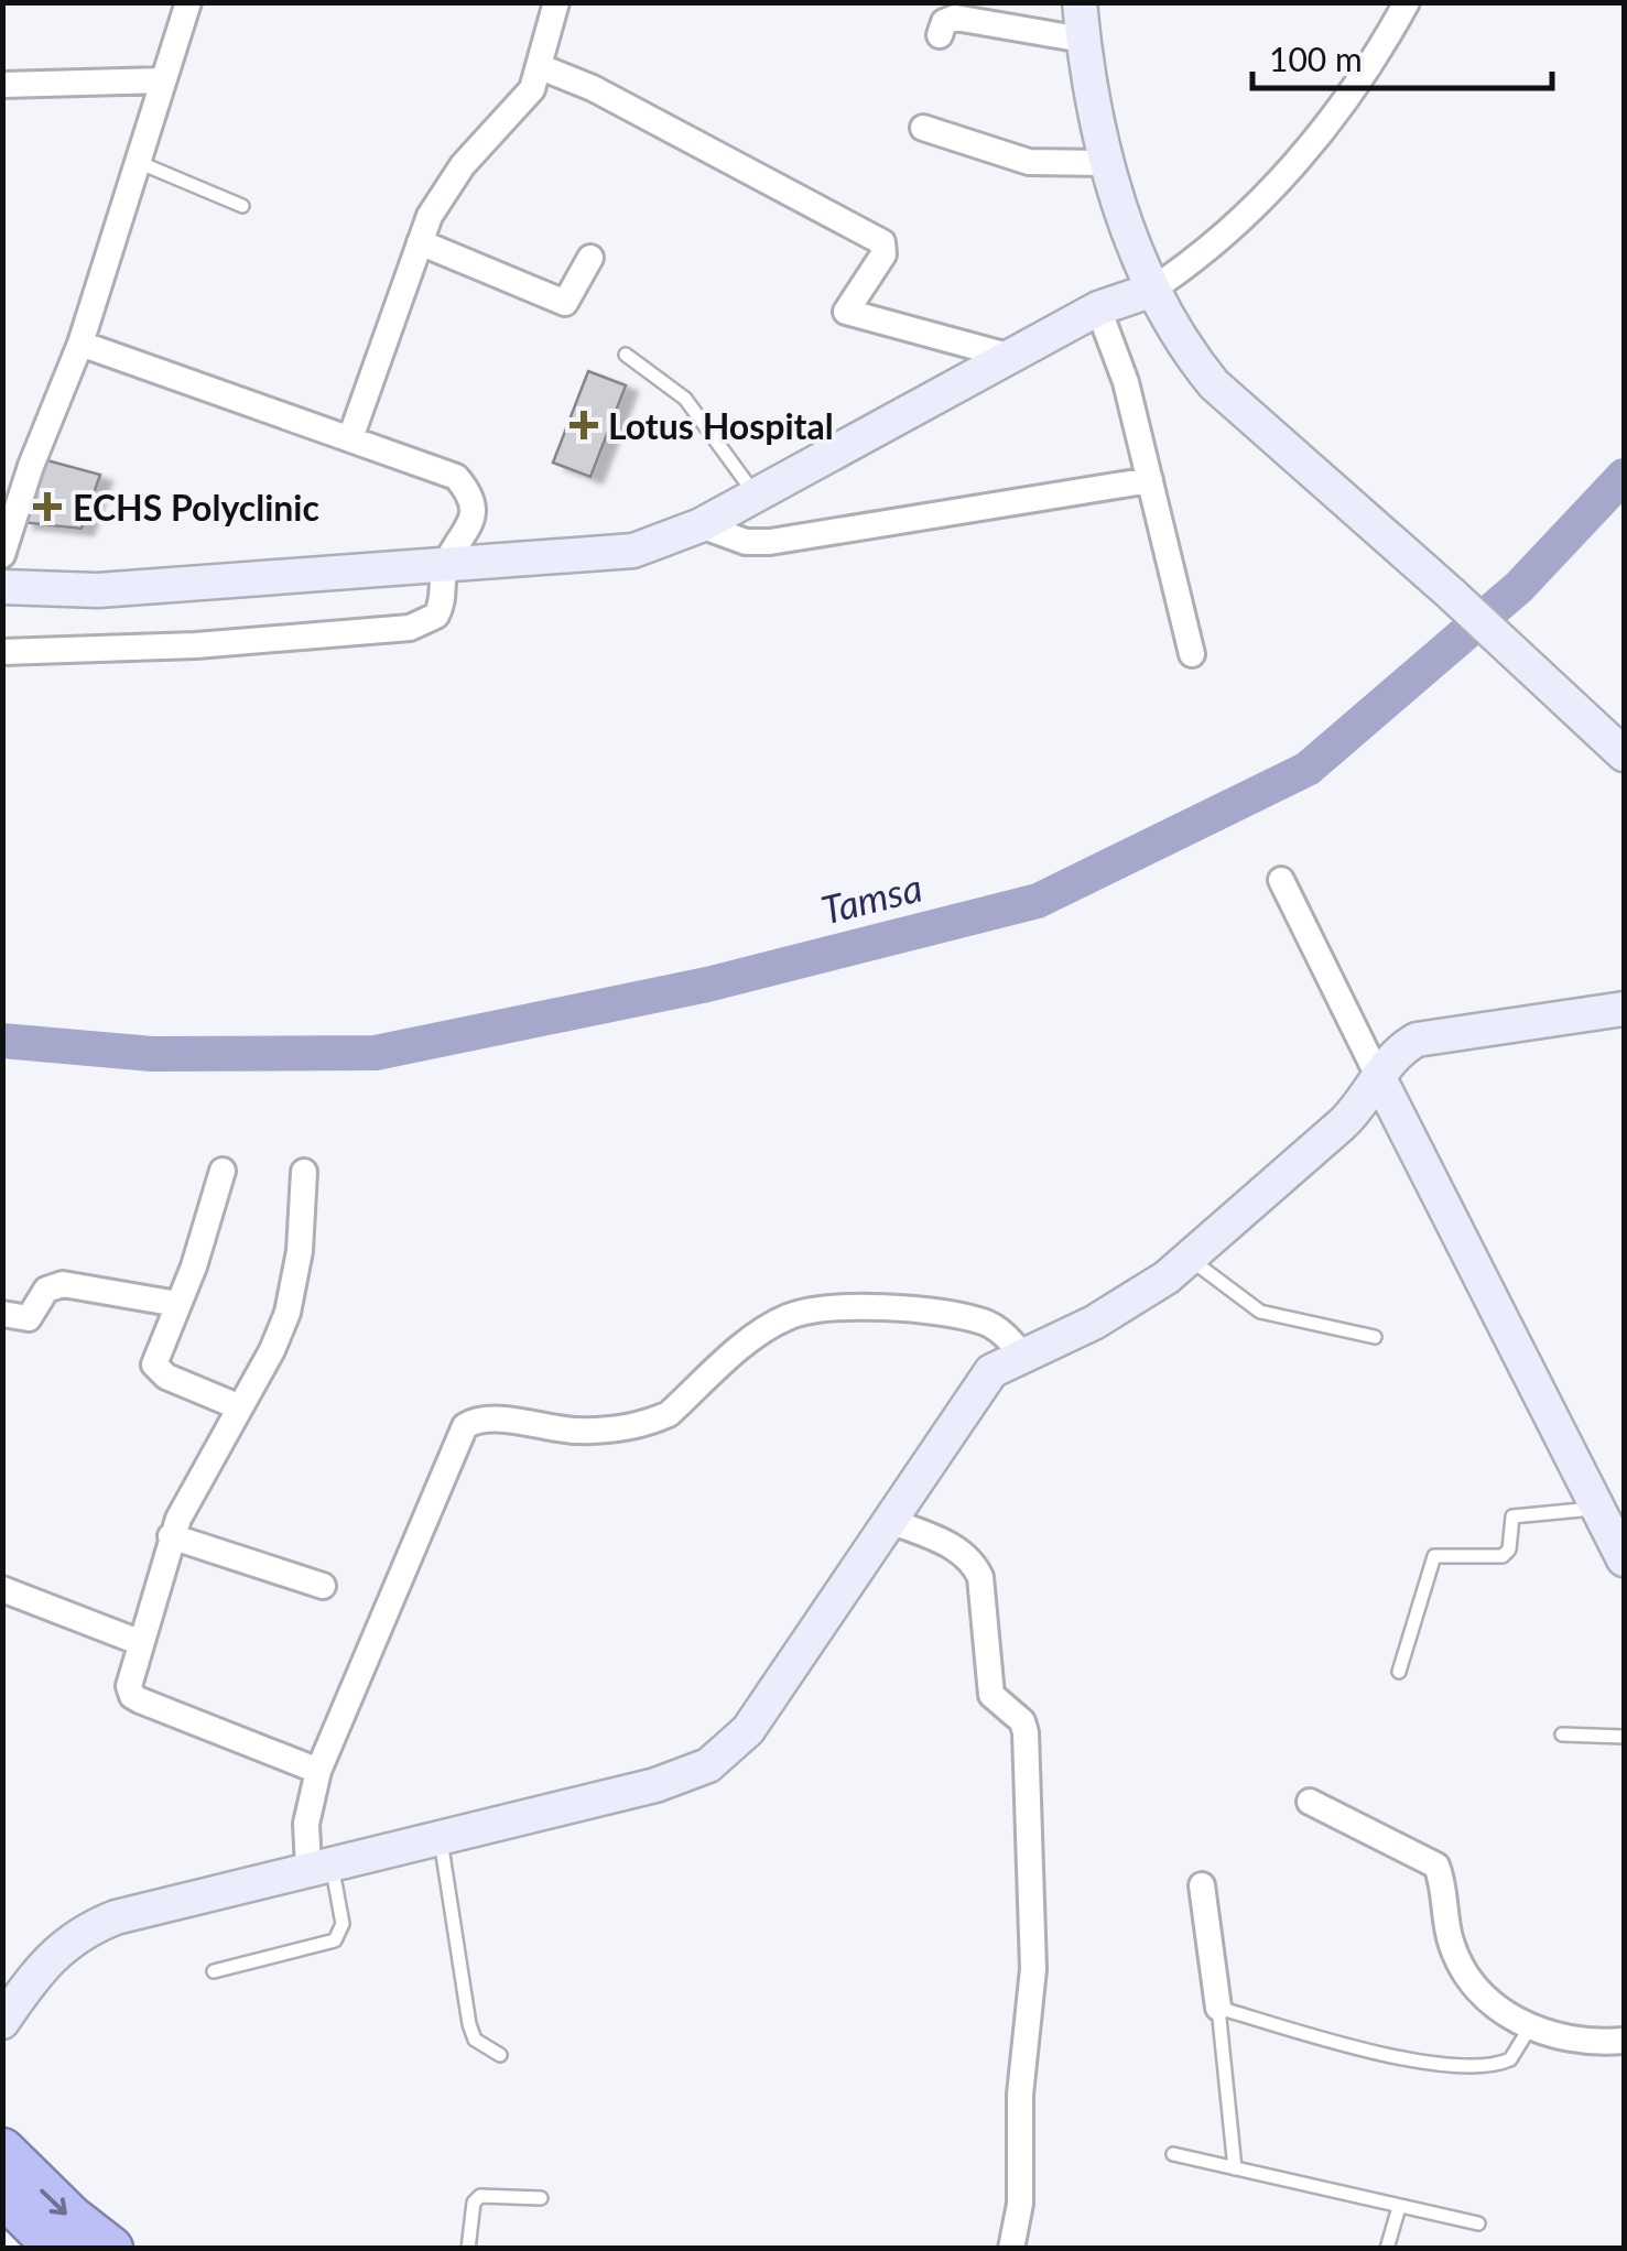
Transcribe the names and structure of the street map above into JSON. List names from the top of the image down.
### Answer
{
  "water": ["Tamsa"],
  "places": {
    "health": ["Lotus Hospital", "ECHS Polyclinic"]
  },
  "scale_bar": "100 m"
}
